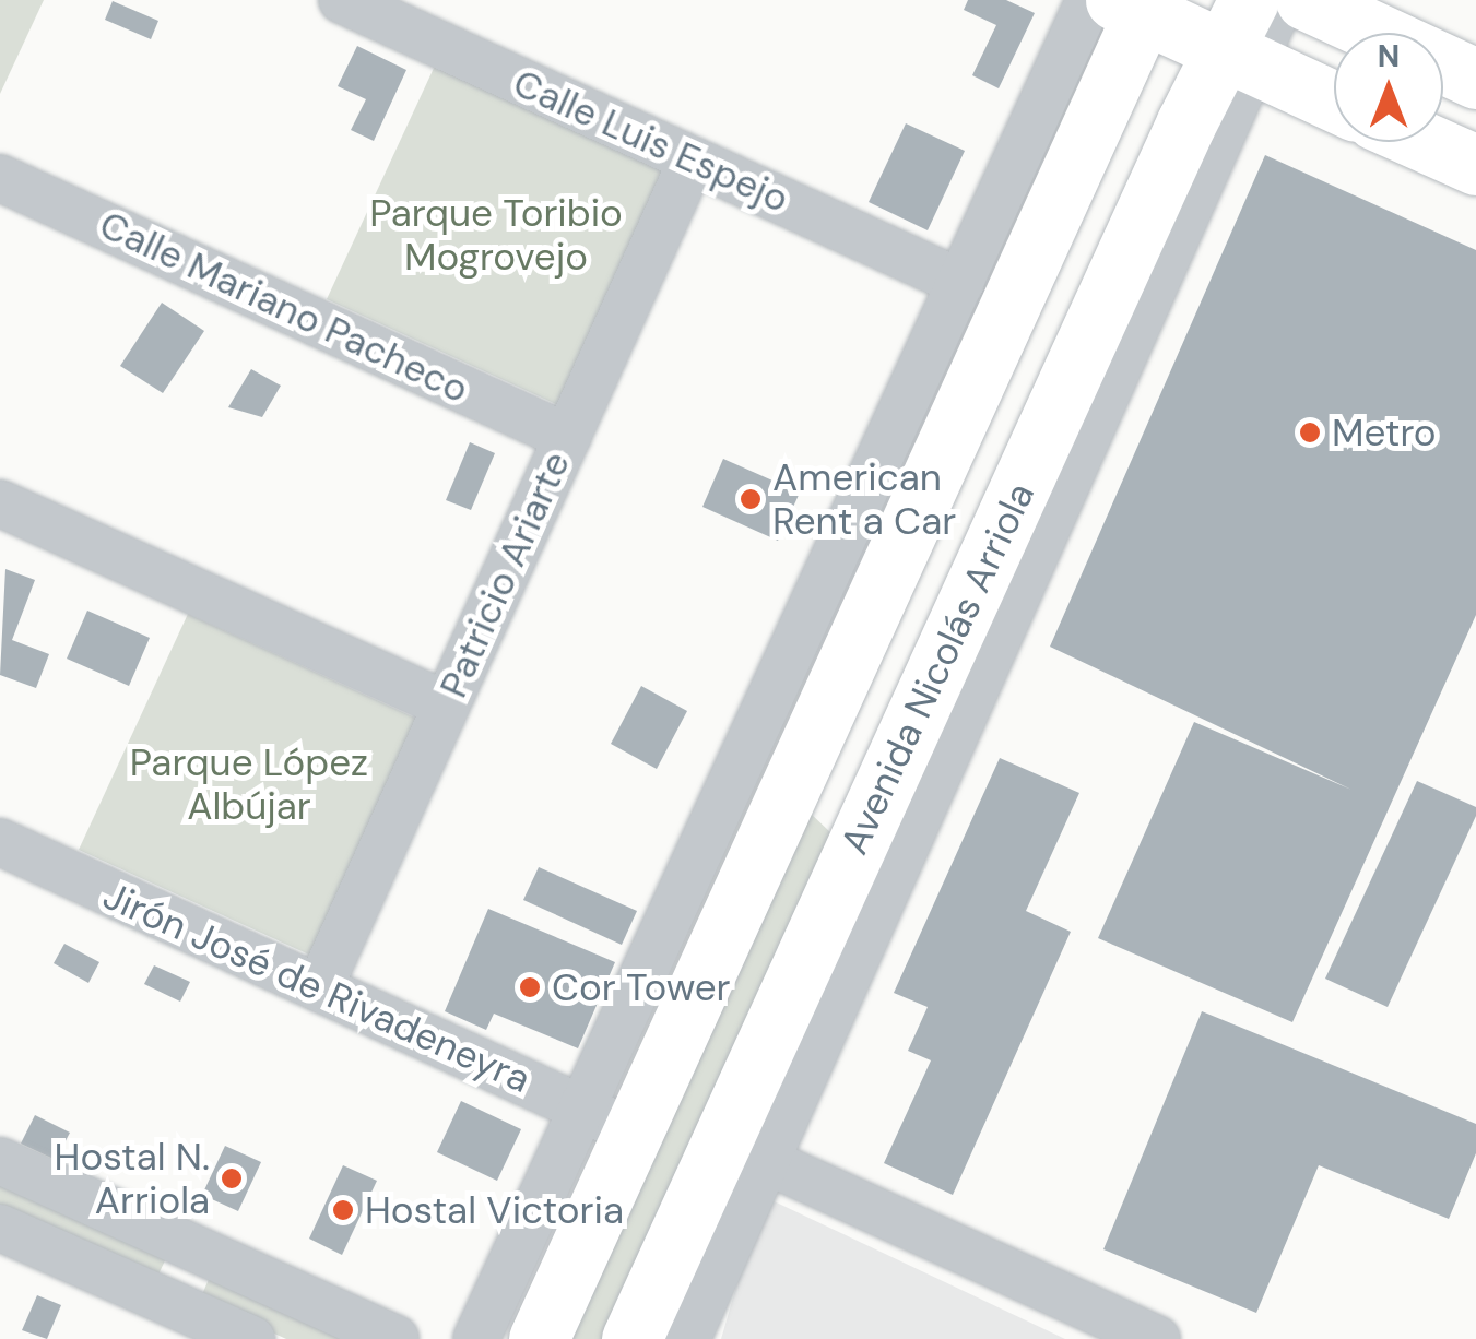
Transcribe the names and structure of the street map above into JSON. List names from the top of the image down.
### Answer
{
  "streets": {
    "main road": ["Avenida Nicolás Arriola"],
    "street": [
      "Calle Luis Espejo",
      "Calle Mariano Pacheco",
      "Patricio Ariarte",
      "Jirón José de Rivadeneyra"
    ]
  },
  "crossings": [
    ["Calle Luis Espejo", "Patricio Ariarte"],
    ["Calle Mariano Pacheco", "Patricio Ariarte"],
    ["Patricio Ariarte", "Jirón José de Rivadeneyra"]
  ],
  "parks": ["Parque Toribio Mogrovejo", "Parque López Albújar"],
  "places": [
    "Metro",
    "American Rent a Car",
    "Cor Tower",
    "Hostal N. Arriola",
    "Hostal Victoria"
  ],
  "north": "top"
}
